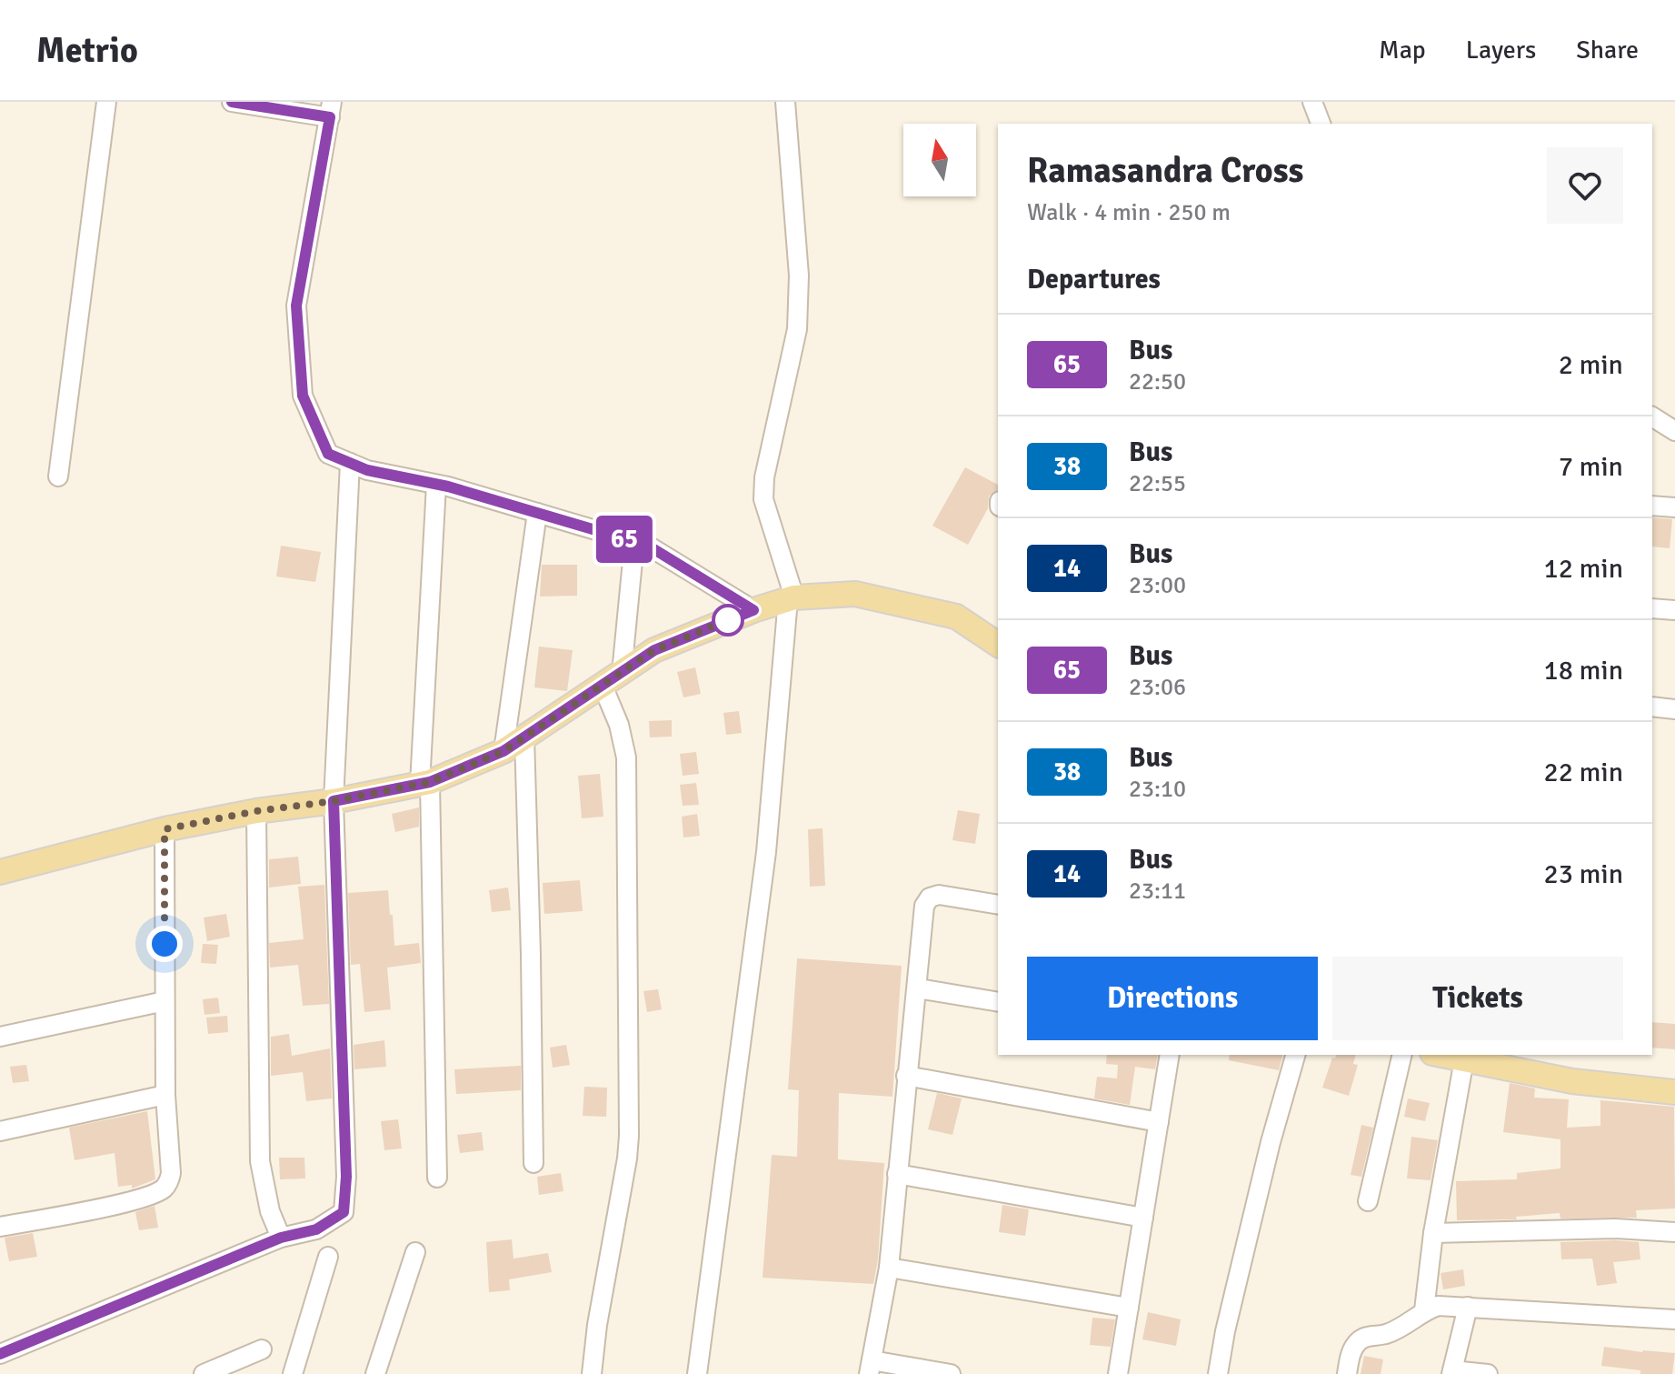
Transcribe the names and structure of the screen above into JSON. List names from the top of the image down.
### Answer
{
  "lines": ["bus line 65"],
  "north": "top",
  "page": {
    "header": "Metrio",
    "nav": ["Map", "Layers", "Share"],
    "on_map": "65",
    "heading": [
      ["Ramasandra Cross", "Walk · 4 min · 250 m"],
      "Departures"
    ],
    "list": [
      {
        "mark": "65",
        "name": "Bus",
        "note": "22:50",
        "value": "2 min"
      },
      {
        "mark": "38",
        "name": "Bus",
        "note": "22:55",
        "value": "7 min"
      },
      {
        "mark": "14",
        "name": "Bus",
        "note": "23:00",
        "value": "12 min"
      },
      {
        "mark": "65",
        "name": "Bus",
        "note": "23:06",
        "value": "18 min"
      },
      {
        "mark": "38",
        "name": "Bus",
        "note": "23:10",
        "value": "22 min"
      },
      {
        "mark": "14",
        "name": "Bus",
        "note": "23:11",
        "value": "23 min"
      }
    ],
    "buttons": ["Directions", "Tickets"]
  }
}
